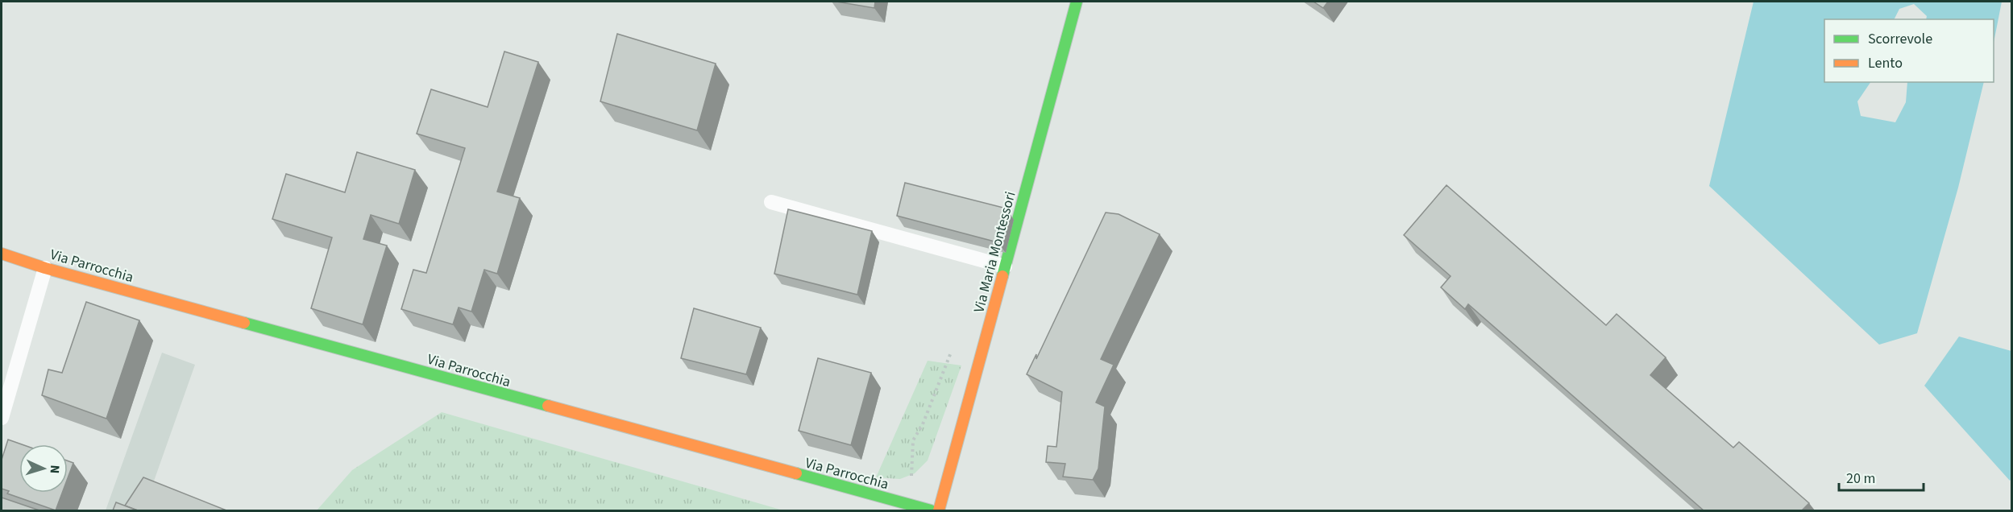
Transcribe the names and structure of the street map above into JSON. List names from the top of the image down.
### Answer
{
  "streets": {
    "street": ["Via Maria Montessori", "Via Parrocchia"]
  },
  "legend": ["Scorrevole", "Lento"],
  "scale_bar": "20 m",
  "north": "right"
}
